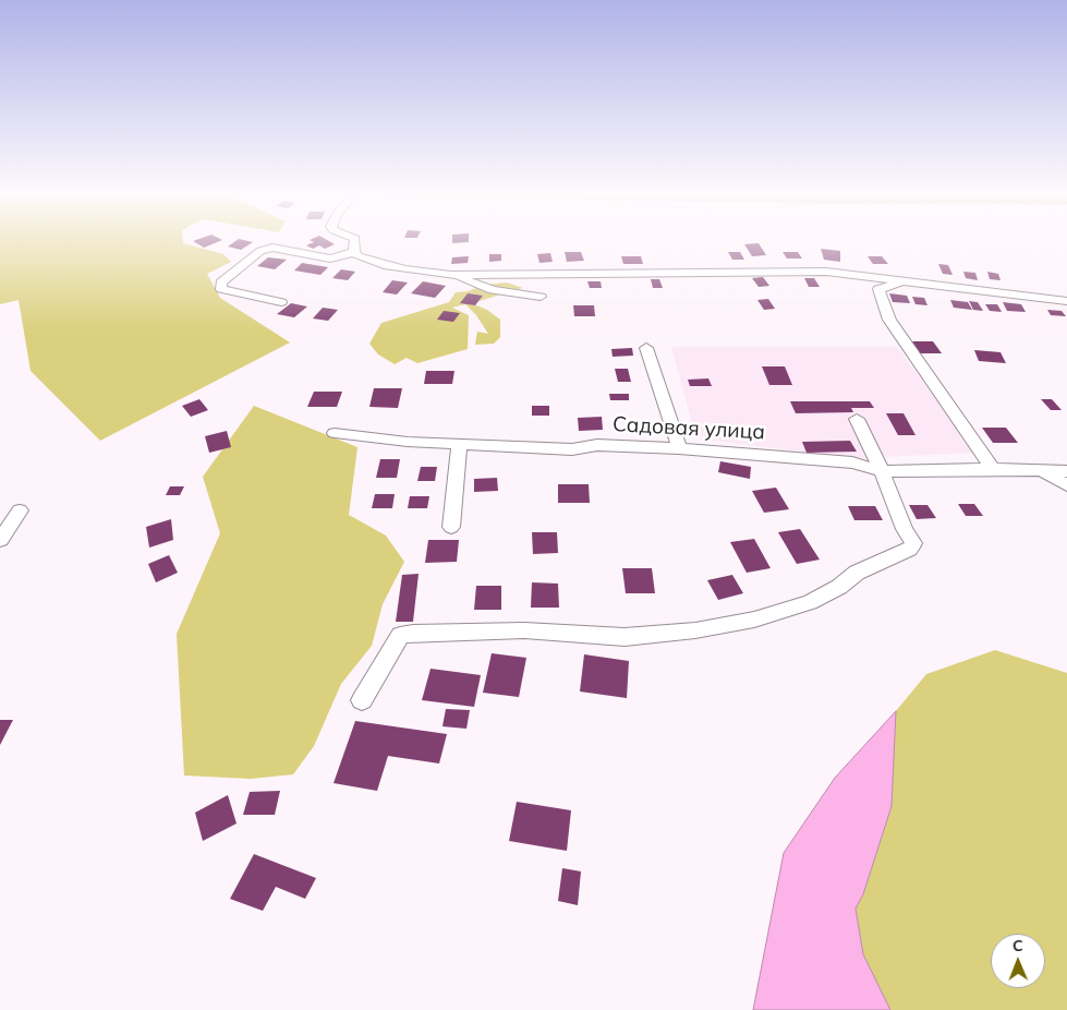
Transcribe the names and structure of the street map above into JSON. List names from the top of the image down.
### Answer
{
  "streets": {
    "street": ["Садовая улица"]
  },
  "north": "top"
}
